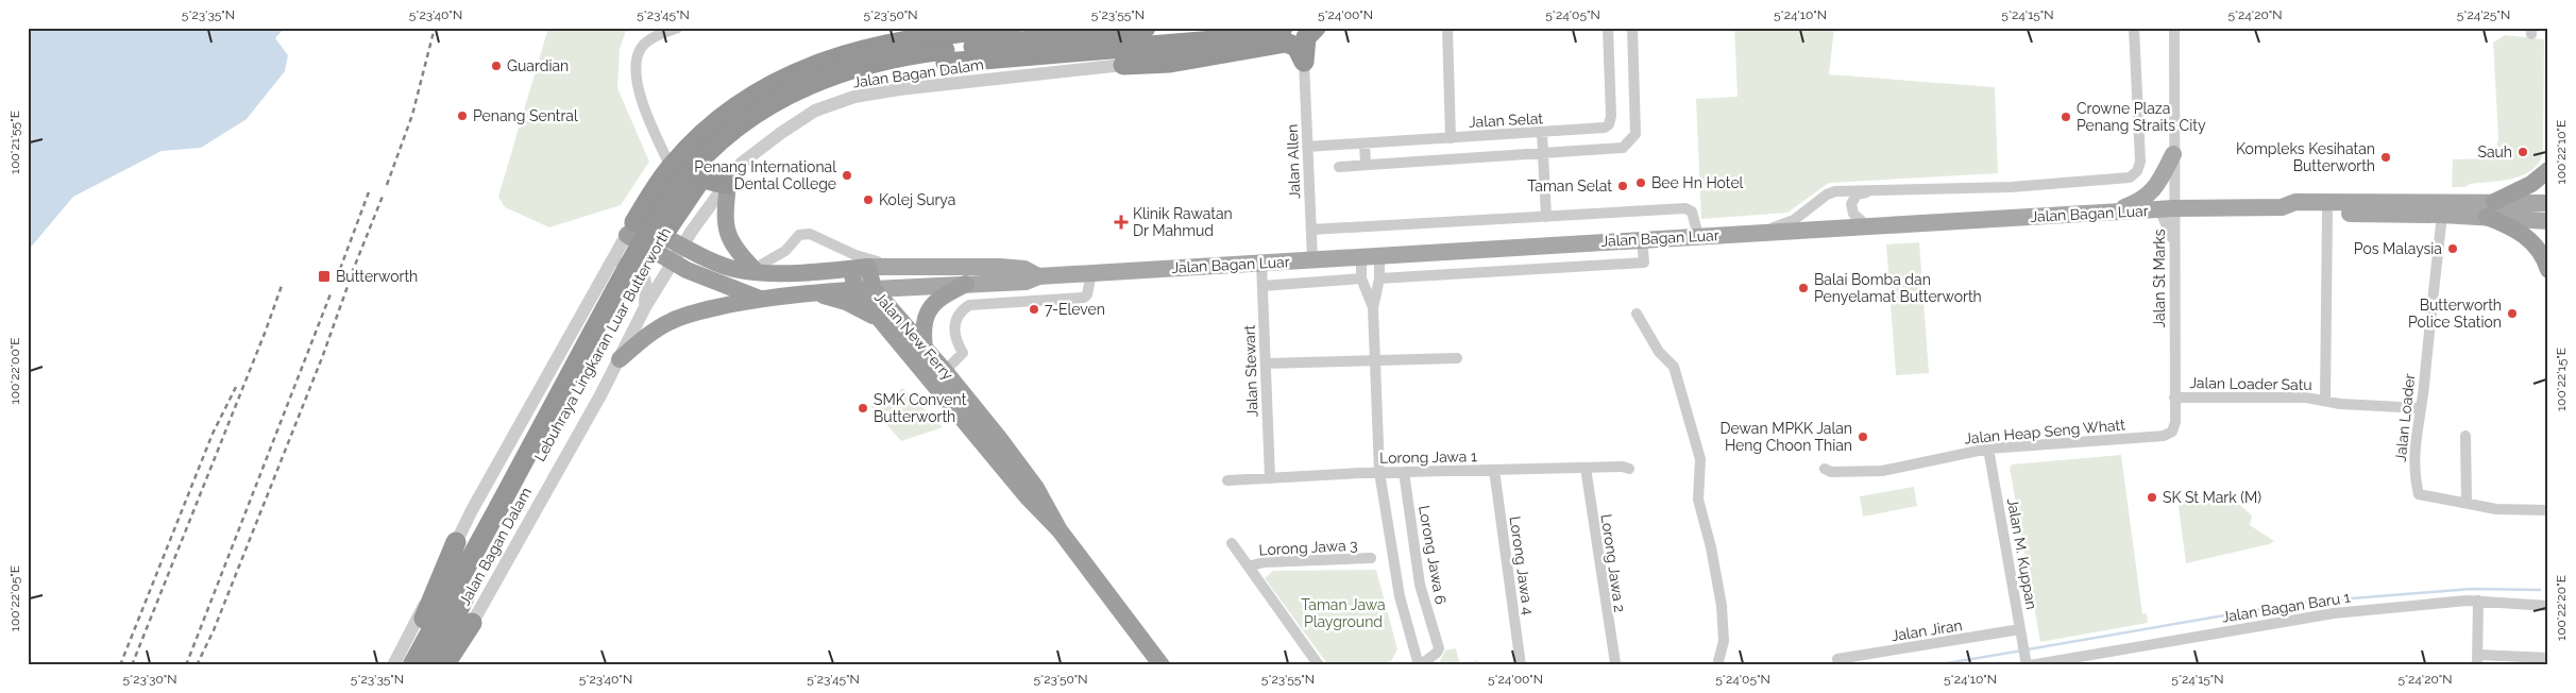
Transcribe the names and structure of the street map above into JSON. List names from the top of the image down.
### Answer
{
  "streets": {
    "highway": ["Jalan New Ferry", "Lebuhraya Lingkaran Luar Butterworth"],
    "main road": ["Jalan Bagan Luar"],
    "street": [
      "Jalan Bagan Dalam",
      "Jalan Selat",
      "Jalan Allen",
      "Jalan St Marks",
      "Jalan Stewart",
      "Jalan Loader Satu",
      "Jalan Loader",
      "Jalan Heap Seng Whatt",
      "Lorong Jawa 1",
      "Lorong Jawa 3",
      "Jalan M. Kuppan",
      "Lorong Jawa 6",
      "Lorong Jawa 2",
      "Lorong Jawa 4",
      "Jalan Bagan Baru 1",
      "Jalan Jiran"
    ]
  },
  "crossings": [
    ["Jalan Bagan Dalam", "Jalan New Ferry"],
    ["Jalan Selat", "Jalan Allen"],
    ["Jalan Allen", "Jalan Bagan Luar"],
    ["Jalan Bagan Luar", "Jalan St Marks"],
    ["Jalan Bagan Luar", "Jalan New Ferry"],
    ["Jalan Bagan Luar", "Jalan Stewart"],
    ["Jalan Bagan Luar", "Jalan Loader"],
    ["Jalan St Marks", "Jalan Loader Satu"],
    ["Jalan St Marks", "Jalan Heap Seng Whatt"],
    ["Jalan Stewart", "Lorong Jawa 1"],
    ["Jalan Loader Satu", "Jalan Loader"],
    ["Jalan Heap Seng Whatt", "Jalan M. Kuppan"],
    ["Lorong Jawa 1", "Lorong Jawa 6"],
    ["Lorong Jawa 1", "Lorong Jawa 2"],
    ["Lorong Jawa 1", "Lorong Jawa 4"],
    ["Jalan M. Kuppan", "Jalan Bagan Baru 1"],
    ["Jalan M. Kuppan", "Jalan Jiran"]
  ],
  "parks": ["Taman Jawa Playground"],
  "places": {
    "other": [
      "Guardian",
      "Penang Sentral",
      "Crowne Plaza Penang Straits City",
      "Sauh",
      "Kompleks Kesihatan Butterworth",
      "Penang International Dental College",
      "Bee Hn Hotel",
      "Taman Selat",
      "Kolej Surya",
      "Pos Malaysia",
      "Balai Bomba dan Penyelamat Butterworth",
      "7-Eleven",
      "Butterworth Police Station",
      "SMK Convent Butterworth",
      "Dewan MPKK Jalan Heng Choon Thian",
      "SK St Mark (M)"
    ],
    "health": ["Klinik Rawatan Dr Mahmud"],
    "transit": ["Butterworth"]
  },
  "coordinates": [
    "5°23'35\"N",
    "5°23'40\"N",
    "5°23'45\"N",
    "5°23'50\"N",
    "5°23'55\"N",
    "5°24'00\"N",
    "5°24'05\"N",
    "5°24'10\"N",
    "5°24'15\"N",
    "5°24'20\"N",
    "5°24'25\"N",
    "100°21'55\"E",
    "100°22'10\"E",
    "100°22'00\"E",
    "100°22'15\"E",
    "100°22'05\"E",
    "100°22'20\"E",
    "5°23'30\"N"
  ]
}
